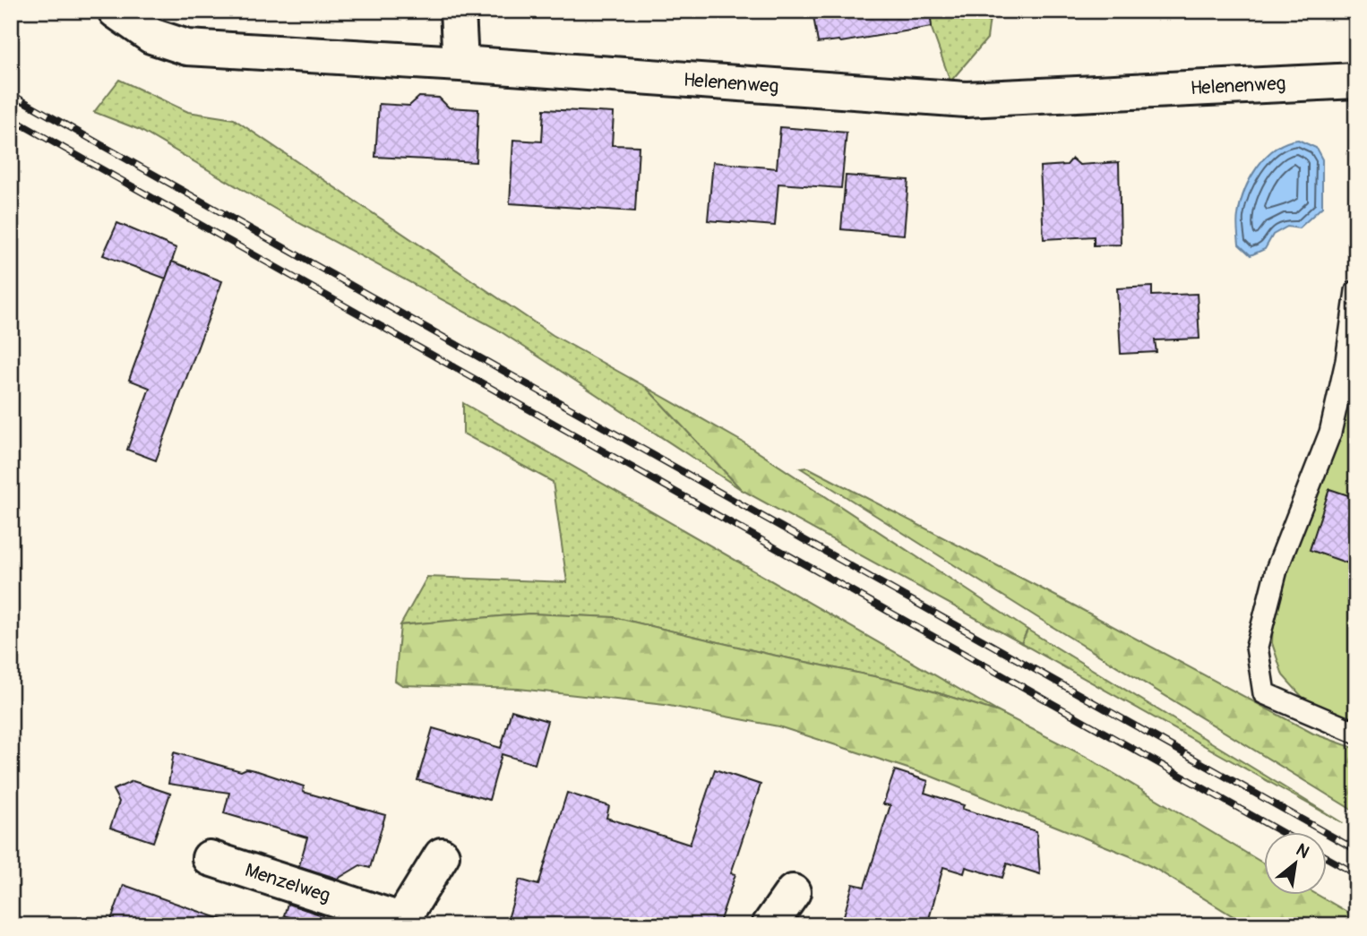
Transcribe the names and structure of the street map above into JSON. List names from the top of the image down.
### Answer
{
  "streets": {
    "street": ["Helenenweg", "Menzelweg"]
  },
  "north": "top right"
}
